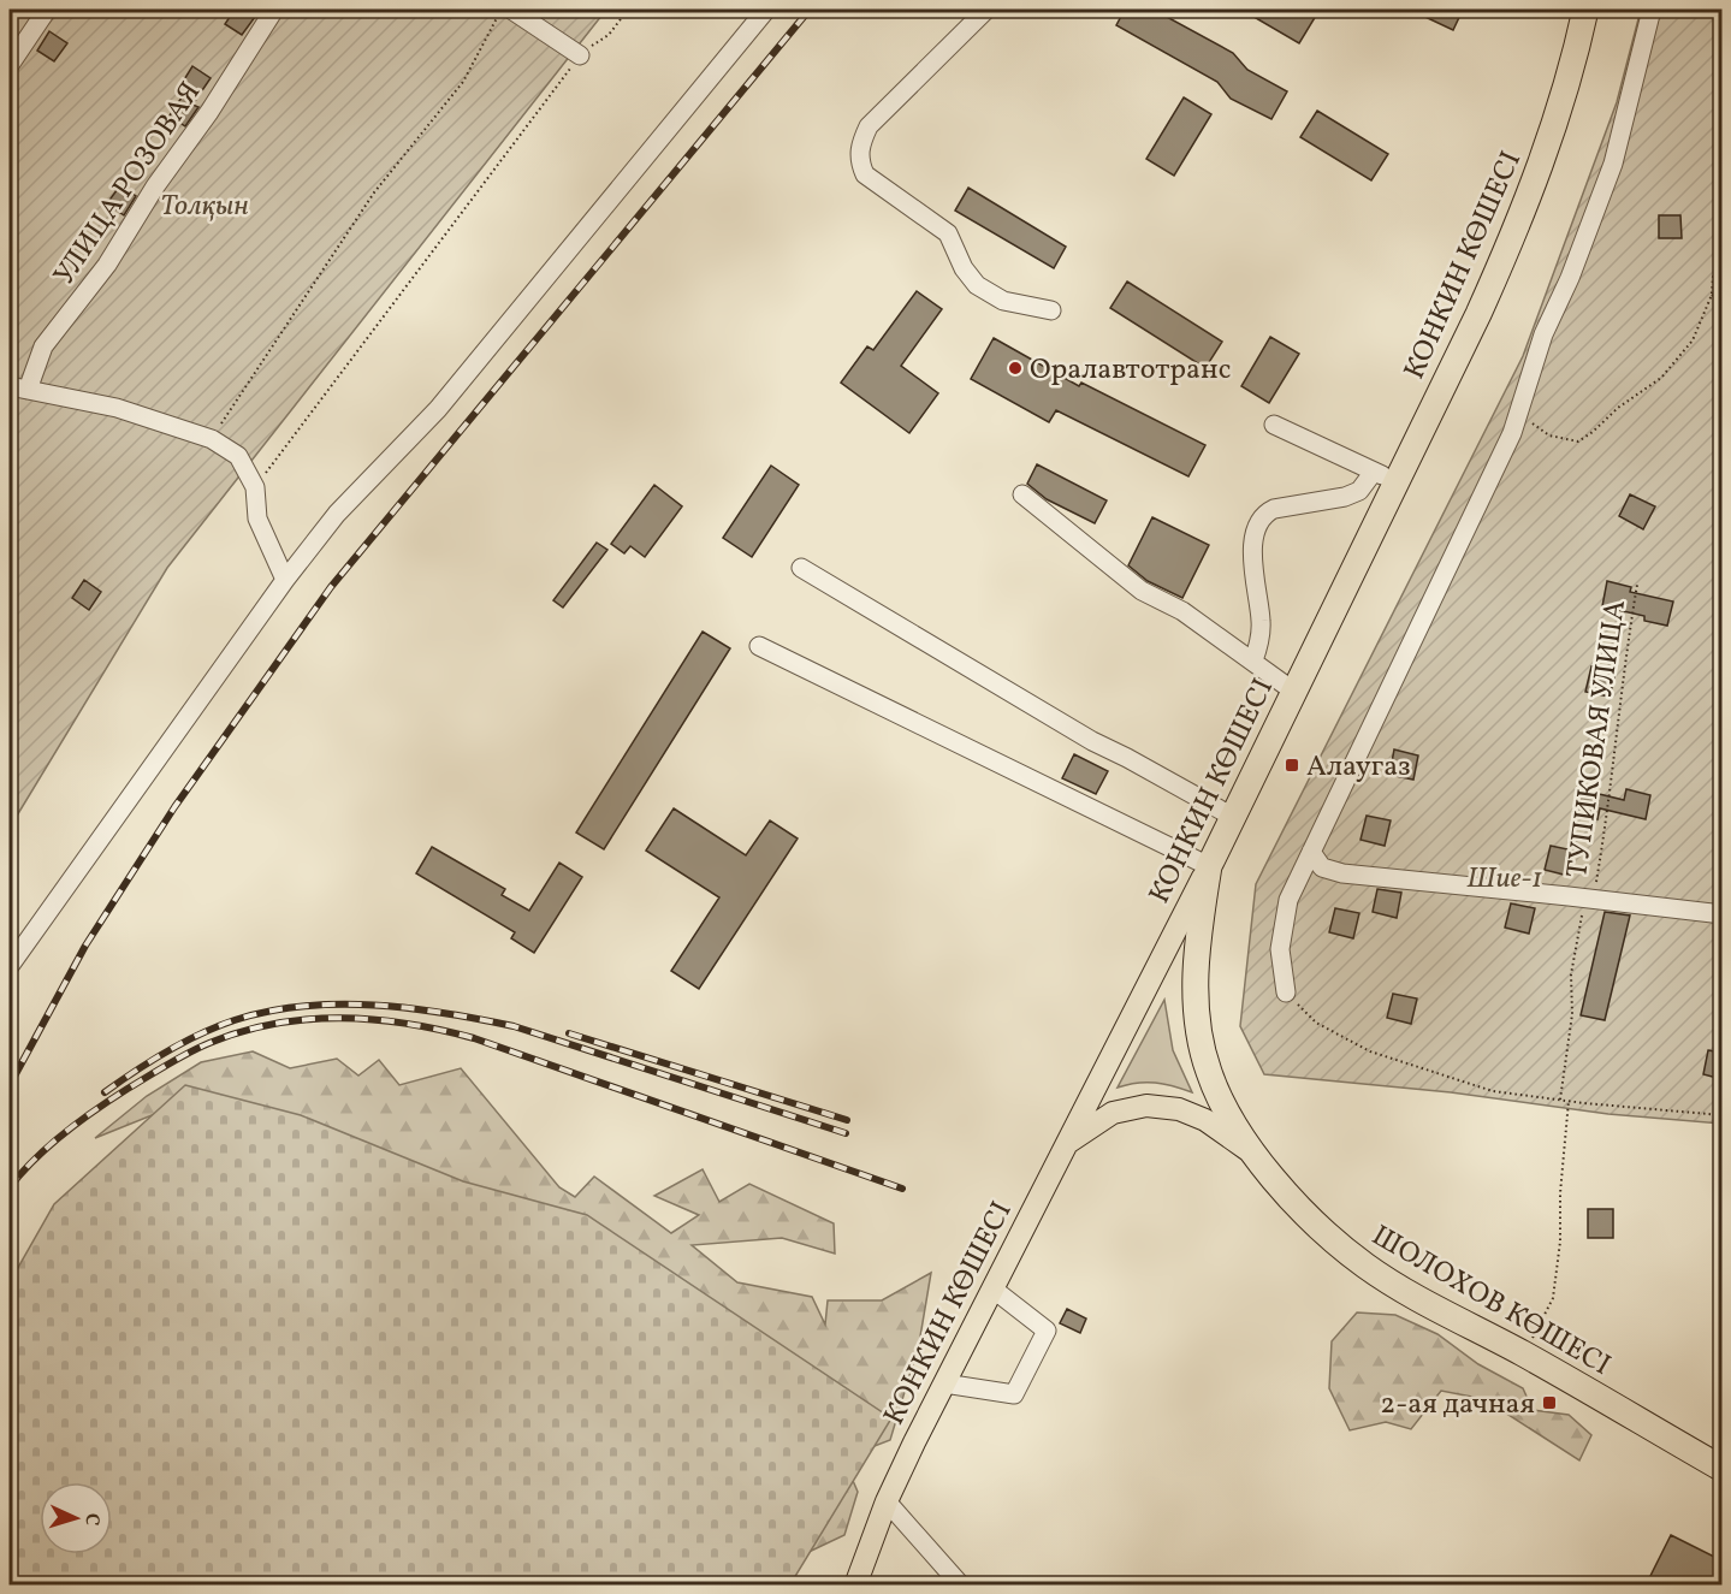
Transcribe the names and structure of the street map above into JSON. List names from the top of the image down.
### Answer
{
  "streets": {
    "highway": ["КОНКИН КӨШЕСІ", "ШОЛОХОВ КӨШЕСІ"],
    "street": ["УЛИЦА РОЗОВАЯ"],
    "path": ["ТУПИКОВАЯ УЛИЦА"]
  },
  "crossings": [
    ["КОНКИН КӨШЕСІ", "ШОЛОХОВ КӨШЕСІ"]
  ],
  "parks": ["Толқын", "Шие-1"],
  "places": {
    "other": ["Оралавтотранс"],
    "transit": ["Алаугаз", "2-ая дачная"]
  },
  "north": "right"
}
